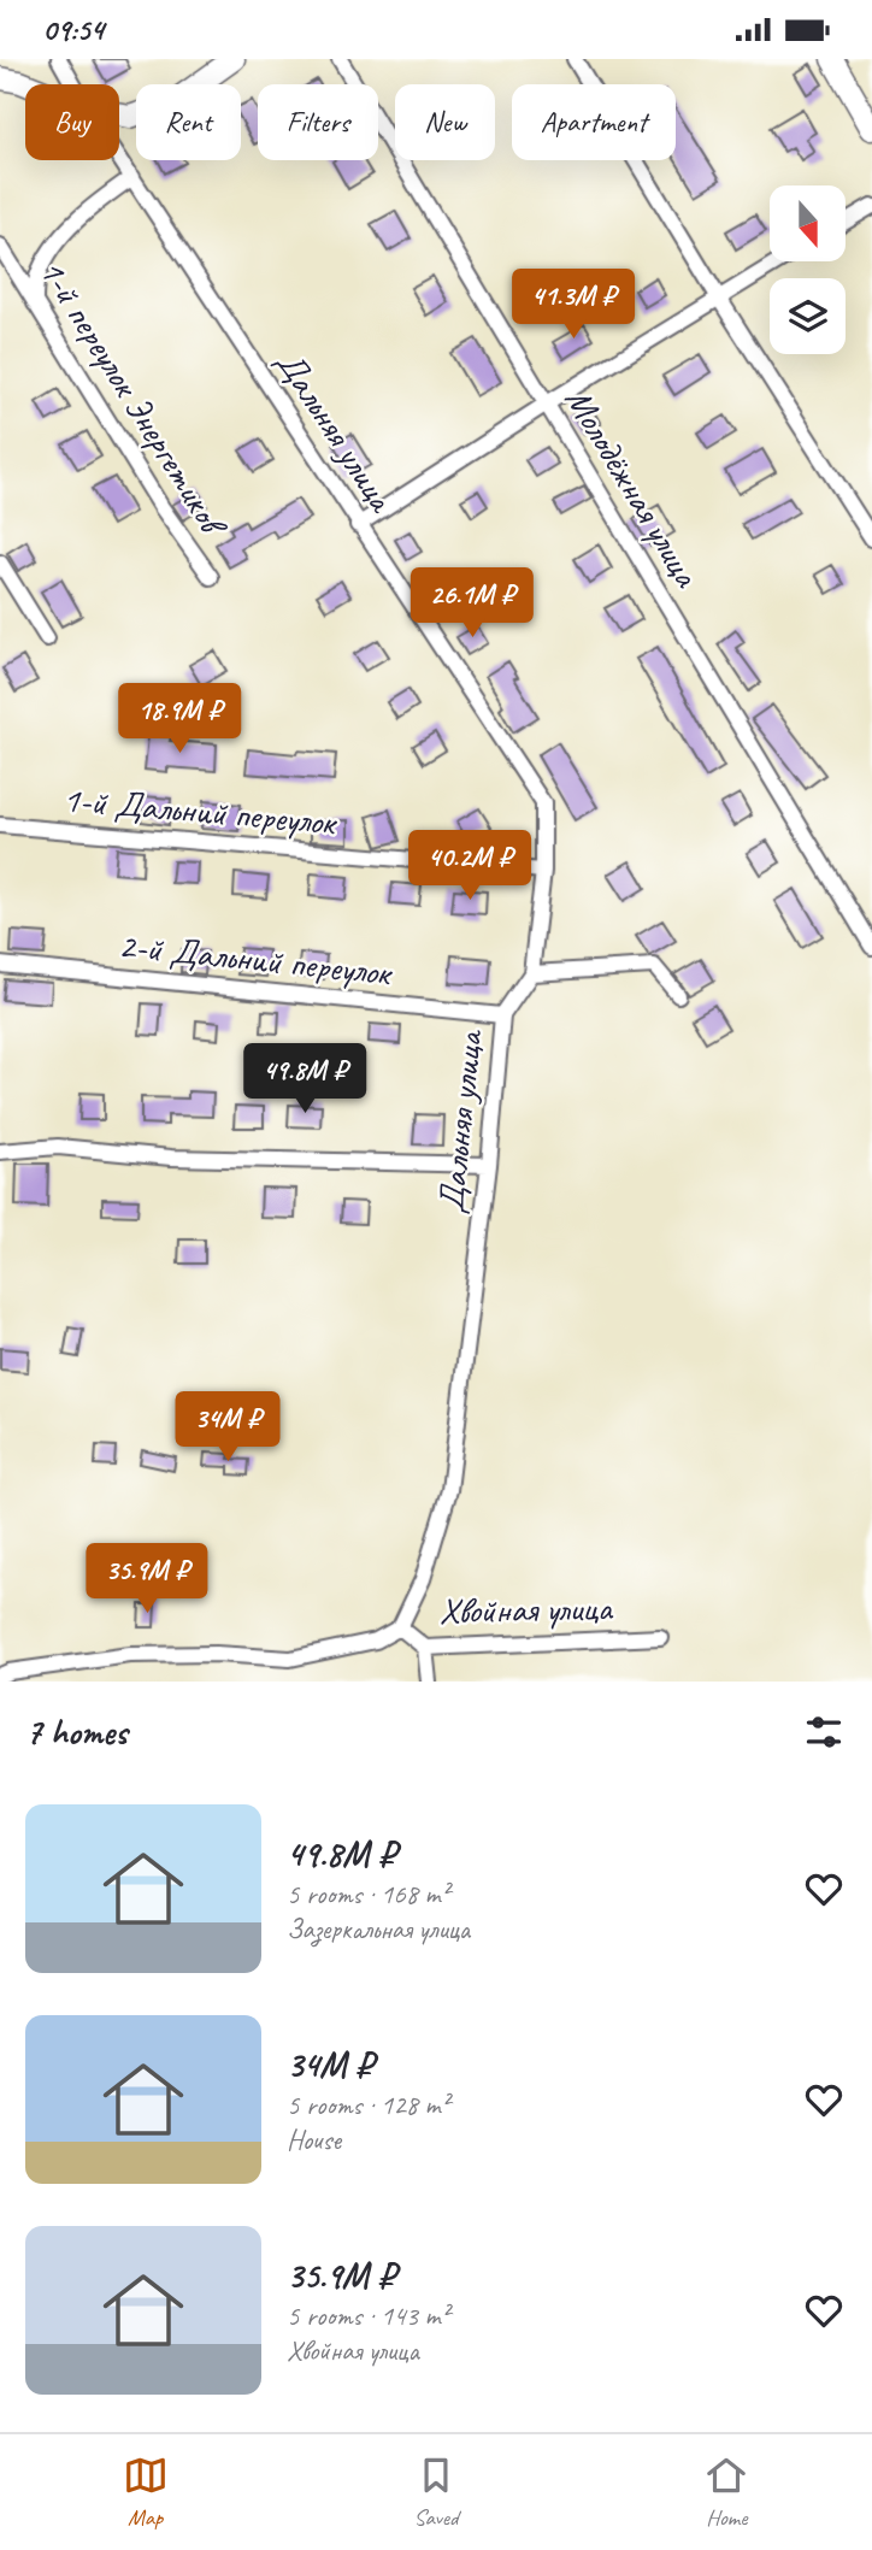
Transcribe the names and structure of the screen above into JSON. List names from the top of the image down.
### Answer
{
  "streets": {
    "street": [
      "1-й переулок Энергетиков",
      "Дальняя улица",
      "Молодёжная улица",
      "1-й Дальний переулок",
      "2-й Дальний переулок",
      "Хвойная улица"
    ]
  },
  "crossings": [
    ["Дальняя улица", "1-й Дальний переулок"],
    ["Дальняя улица", "2-й Дальний переулок"],
    ["Дальняя улица", "Хвойная улица"]
  ],
  "north": "bottom",
  "page": {
    "status": "09:54",
    "chip": [
      "Buy",
      "Rent",
      "Filters",
      "New",
      "Apartment"
    ],
    "price": [
      "41.3M ₽",
      "26.1M ₽",
      "18.9M ₽",
      "40.2M ₽",
      "49.8M ₽",
      "34M ₽",
      "35.9M ₽"
    ],
    "heading": "7 homes",
    "list": [
      {
        "name": "49.8M ₽",
        "note": "5 rooms · 168 m² · Зазеркальная улица"
      },
      {
        "name": "34M ₽",
        "note": "5 rooms · 128 m² · House"
      },
      {
        "name": "35.9M ₽",
        "note": "5 rooms · 143 m² · Хвойная улица"
      }
    ],
    "tabs": ["Map", "Saved", "Home"]
  }
}
